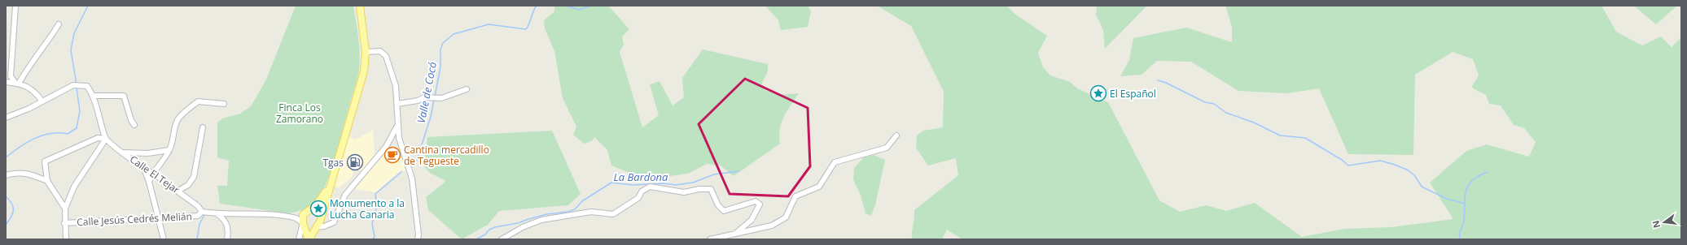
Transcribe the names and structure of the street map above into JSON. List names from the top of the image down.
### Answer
{
  "streets": {
    "street": ["Calle El Tejar", "Calle Jesús Cedrés Melián"]
  },
  "crossings": [
    ["Calle El Tejar", "Calle Jesús Cedrés Melián"]
  ],
  "water": ["Valle de Cocó", "La Bardona"],
  "parks": ["Finca Los Zamorano"],
  "places": {
    "place": ["El Español", "Monumento a la Lucha Canaria"],
    "cafe": ["Cantina mercadillo de Tegueste"],
    "fuel station": ["Tgas"]
  },
  "north": "left"
}
